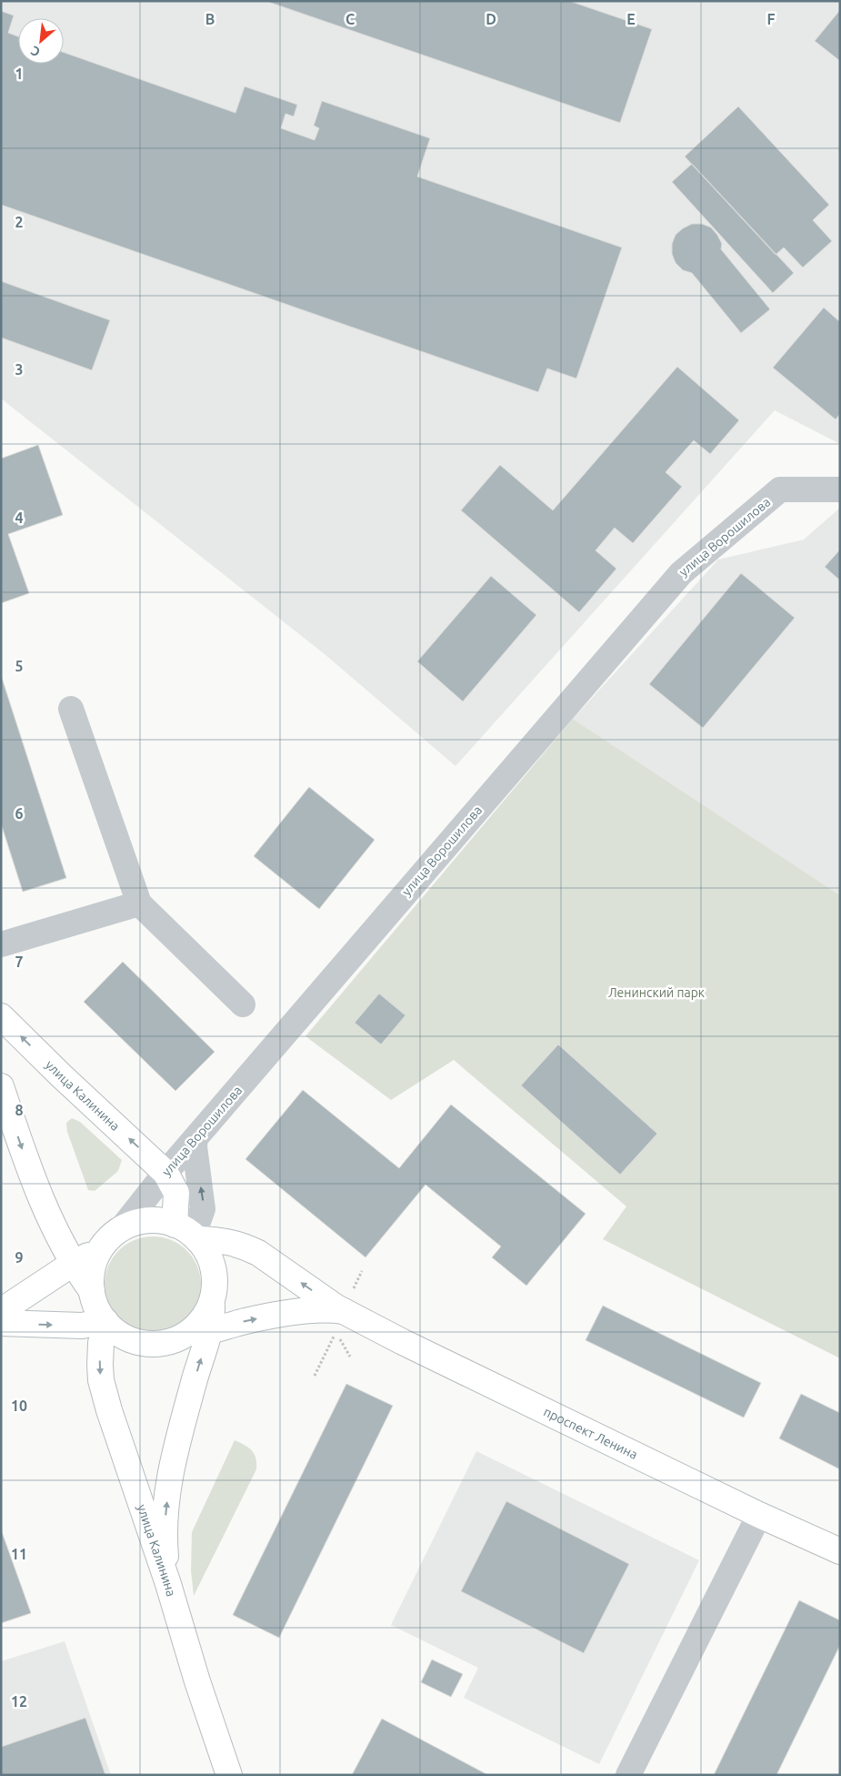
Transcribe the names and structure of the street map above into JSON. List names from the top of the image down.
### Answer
{
  "streets": {
    "main road": ["улица Калинина", "проспект Ленина"],
    "street": ["улица Ворошилова"]
  },
  "crossings": [
    ["улица Ворошилова", "улица Калинина"],
    ["улица Ворошилова", "проспект Ленина"],
    ["улица Калинина", "проспект Ленина"]
  ],
  "parks": ["Ленинский парк"],
  "north": "bottom left",
  "grid": {
    "columns": [
      "B",
      "C",
      "D",
      "E",
      "F"
    ],
    "rows": [
      "1",
      "2",
      "3",
      "4",
      "5",
      "6",
      "7",
      "8",
      "9",
      "10",
      "11",
      "12"
    ]
  }
}
